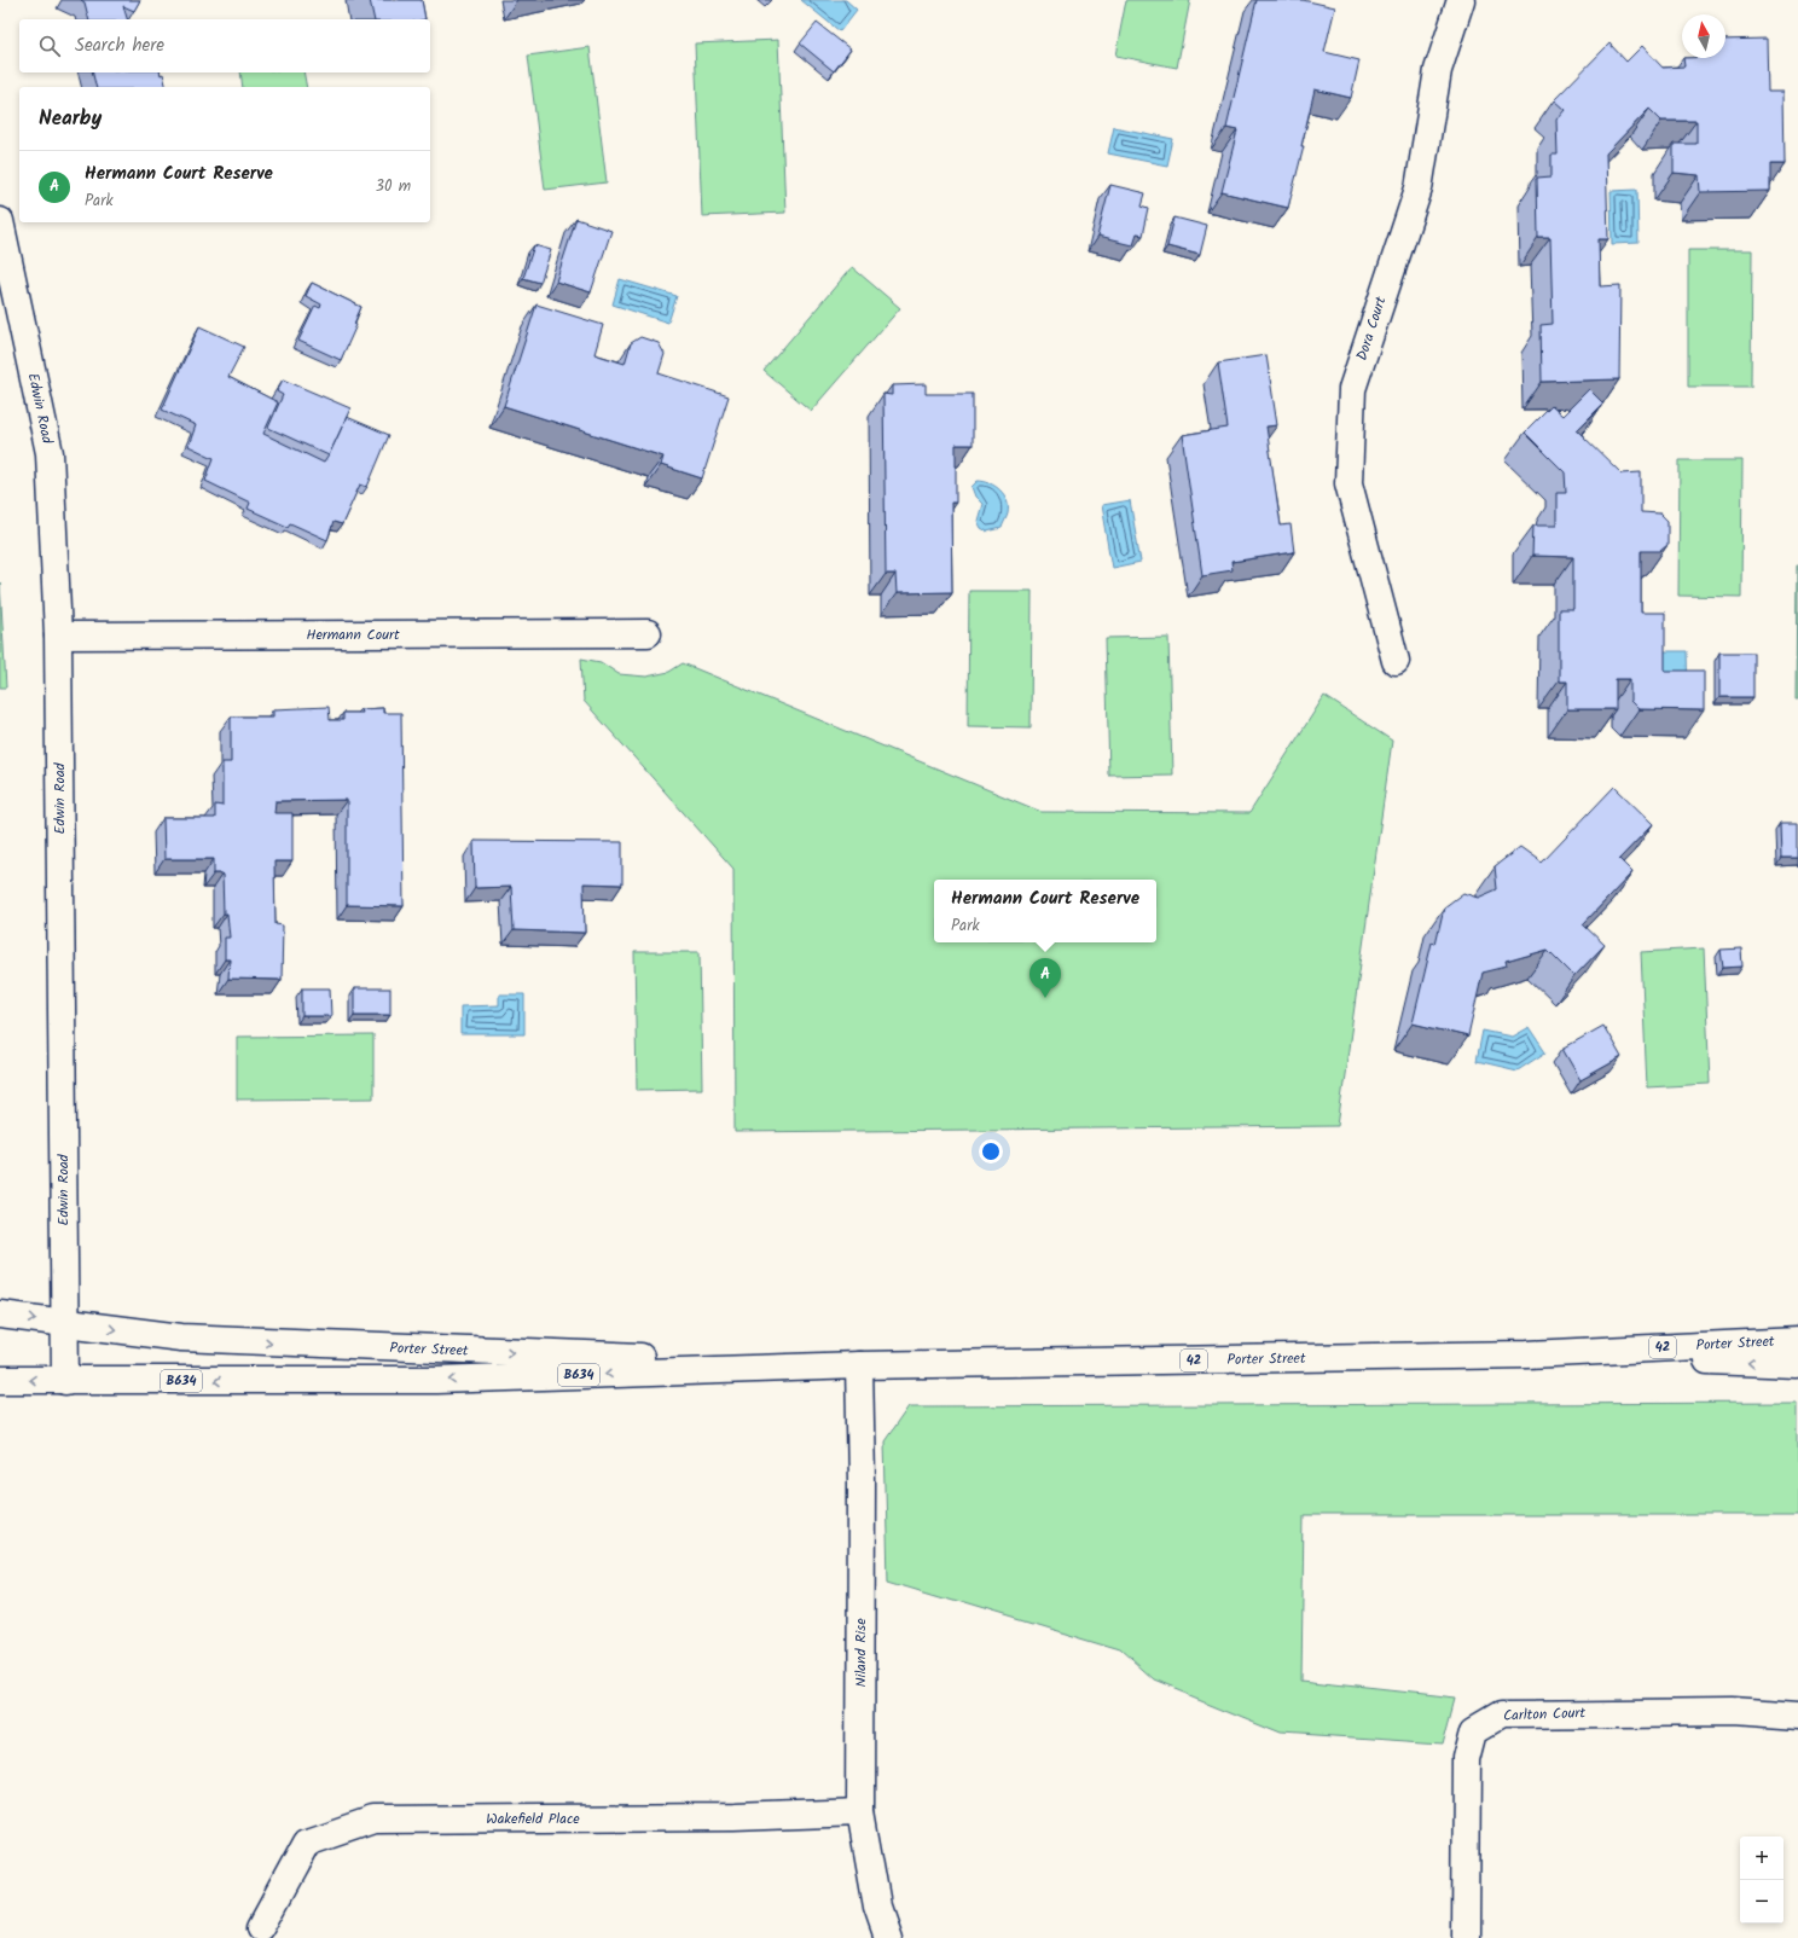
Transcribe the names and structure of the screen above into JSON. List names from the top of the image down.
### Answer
{
  "streets": {
    "street": [
      "Dora Court",
      "Edwin Road",
      "Hermann Court",
      "Porter Street",
      "42",
      "B634",
      "Niland Rise",
      "Carlton Court",
      "Wakefield Place"
    ]
  },
  "crossings": [
    ["Edwin Road", "Hermann Court"],
    ["Edwin Road", "Porter Street"],
    ["Porter Street", "Niland Rise"],
    ["Niland Rise", "Wakefield Place"]
  ],
  "north": "top",
  "page": {
    "search": "Search here",
    "heading": "Nearby",
    "list": [
      {
        "mark": "A",
        "name": "Hermann Court Reserve",
        "note": "Park",
        "value": "30 m"
      }
    ],
    "popup": ["Hermann Court Reserve", "Park"],
    "pins": "A",
    "map_buttons": ["+", "−"]
  }
}
